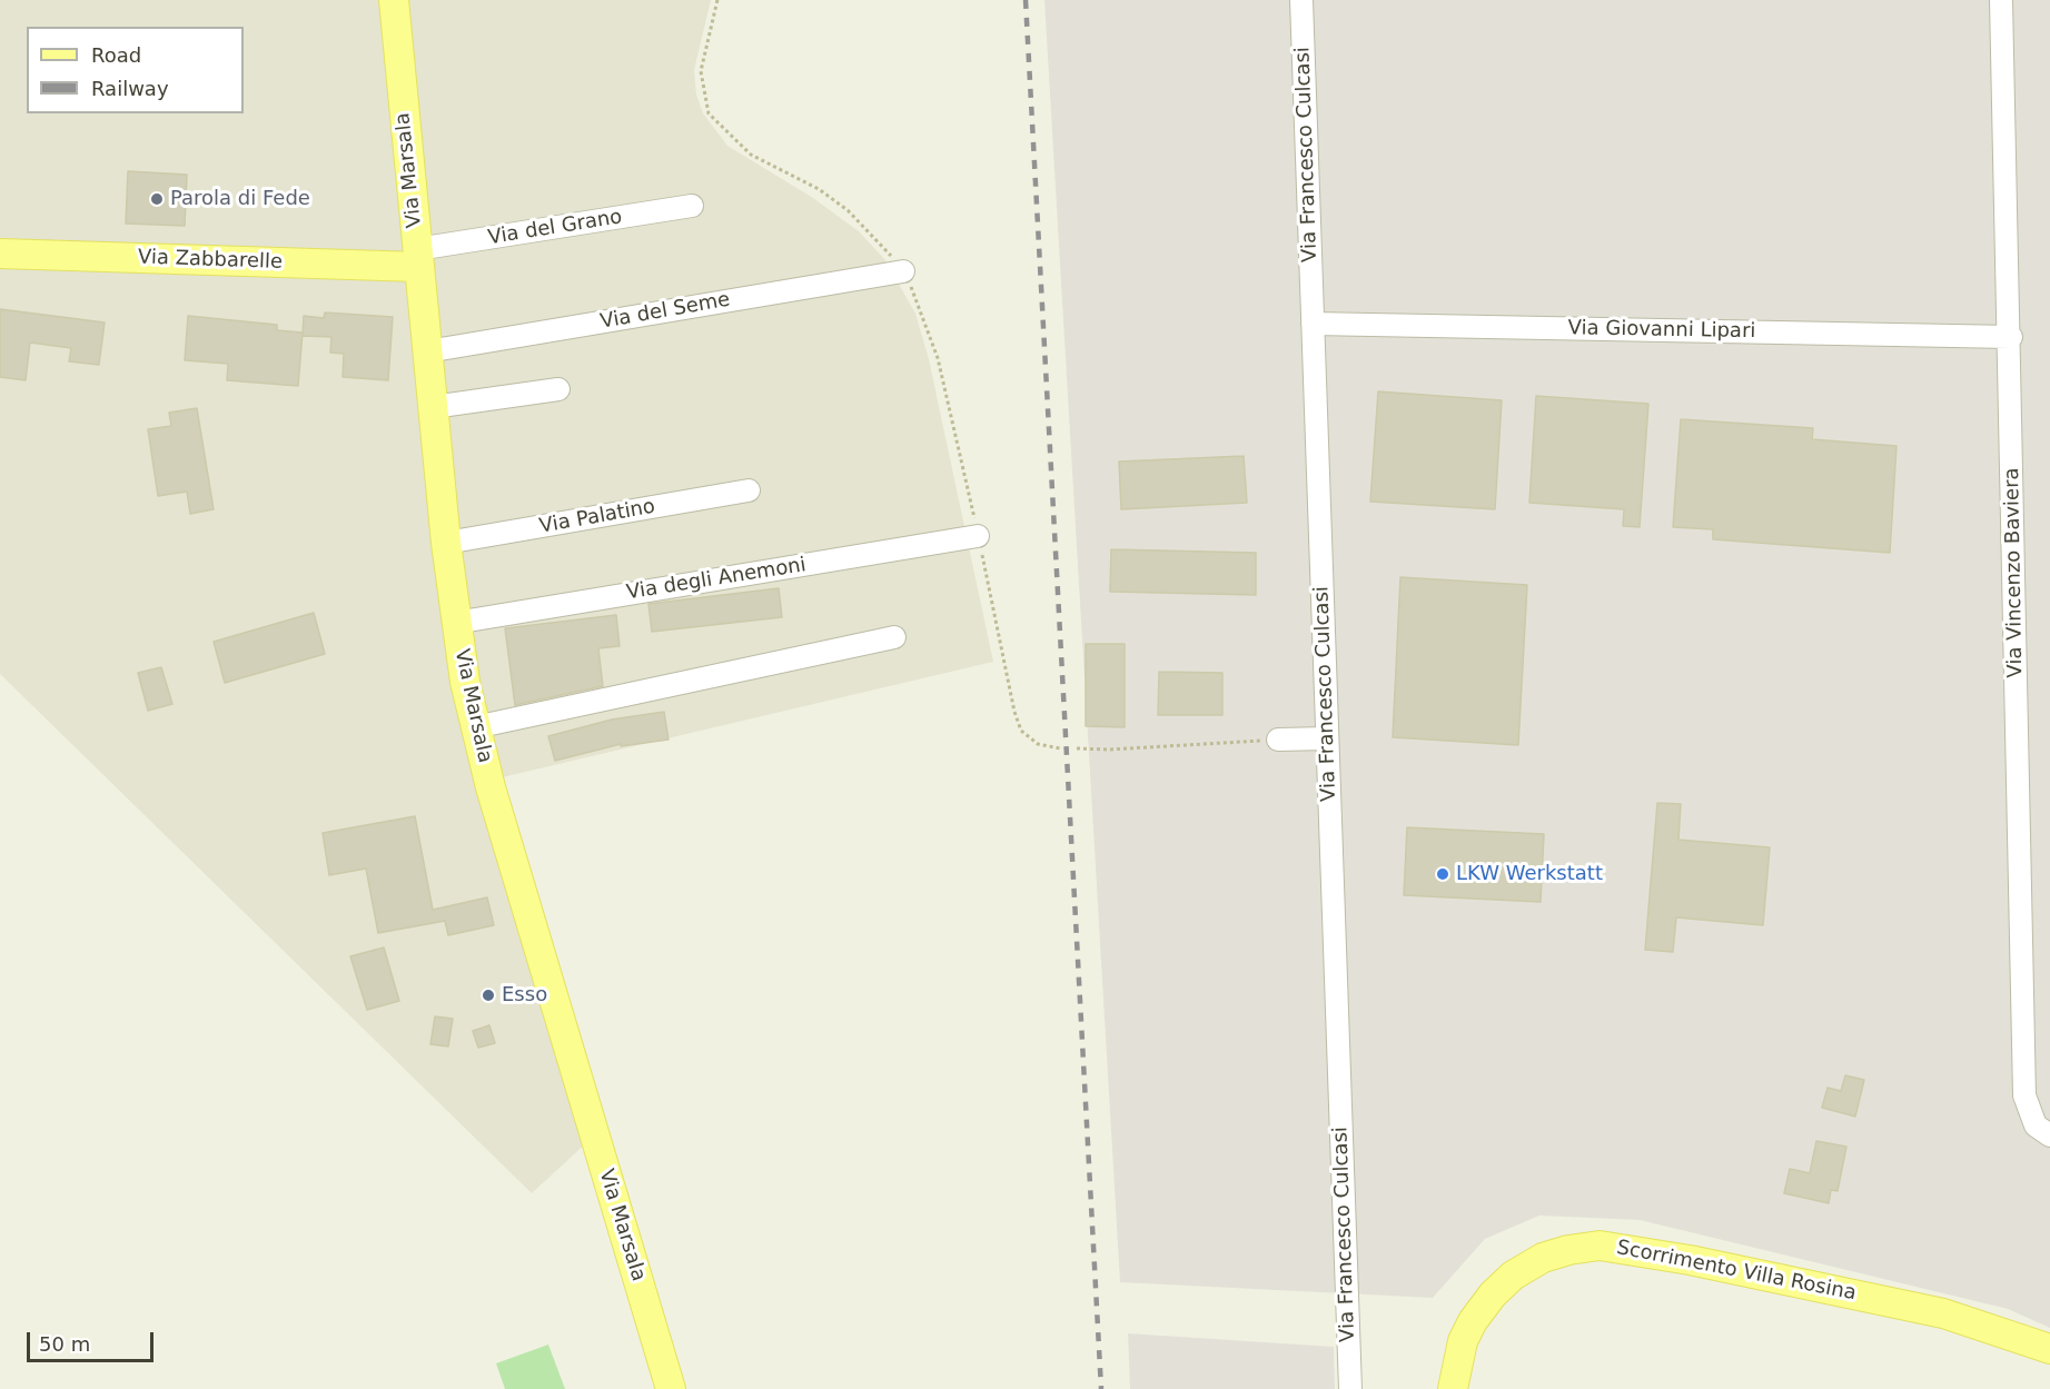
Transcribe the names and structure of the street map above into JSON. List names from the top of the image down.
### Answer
{
  "streets": {
    "main road": ["Via Marsala", "Via Zabbarelle", "Scorrimento Villa Rosina"],
    "street": [
      "Via Francesco Culcasi",
      "Via del Grano",
      "Via del Seme",
      "Via Giovanni Lipari",
      "Via Palatino",
      "Via Vincenzo Baviera",
      "Via degli Anemoni"
    ]
  },
  "crossings": [
    ["Via Francesco Culcasi", "Via Giovanni Lipari"],
    ["Via Marsala", "Via del Grano"],
    ["Via Marsala", "Via Zabbarelle"],
    ["Via Marsala", "Via del Seme"],
    ["Via Marsala", "Via Palatino"],
    ["Via Marsala", "Via degli Anemoni"],
    ["Via del Grano", "Via Zabbarelle"],
    ["Via Giovanni Lipari", "Via Vincenzo Baviera"]
  ],
  "places": ["Parola di Fede", "LKW Werkstatt", "Esso"],
  "legend": ["Road", "Railway"],
  "scale_bar": "50 m"
}
